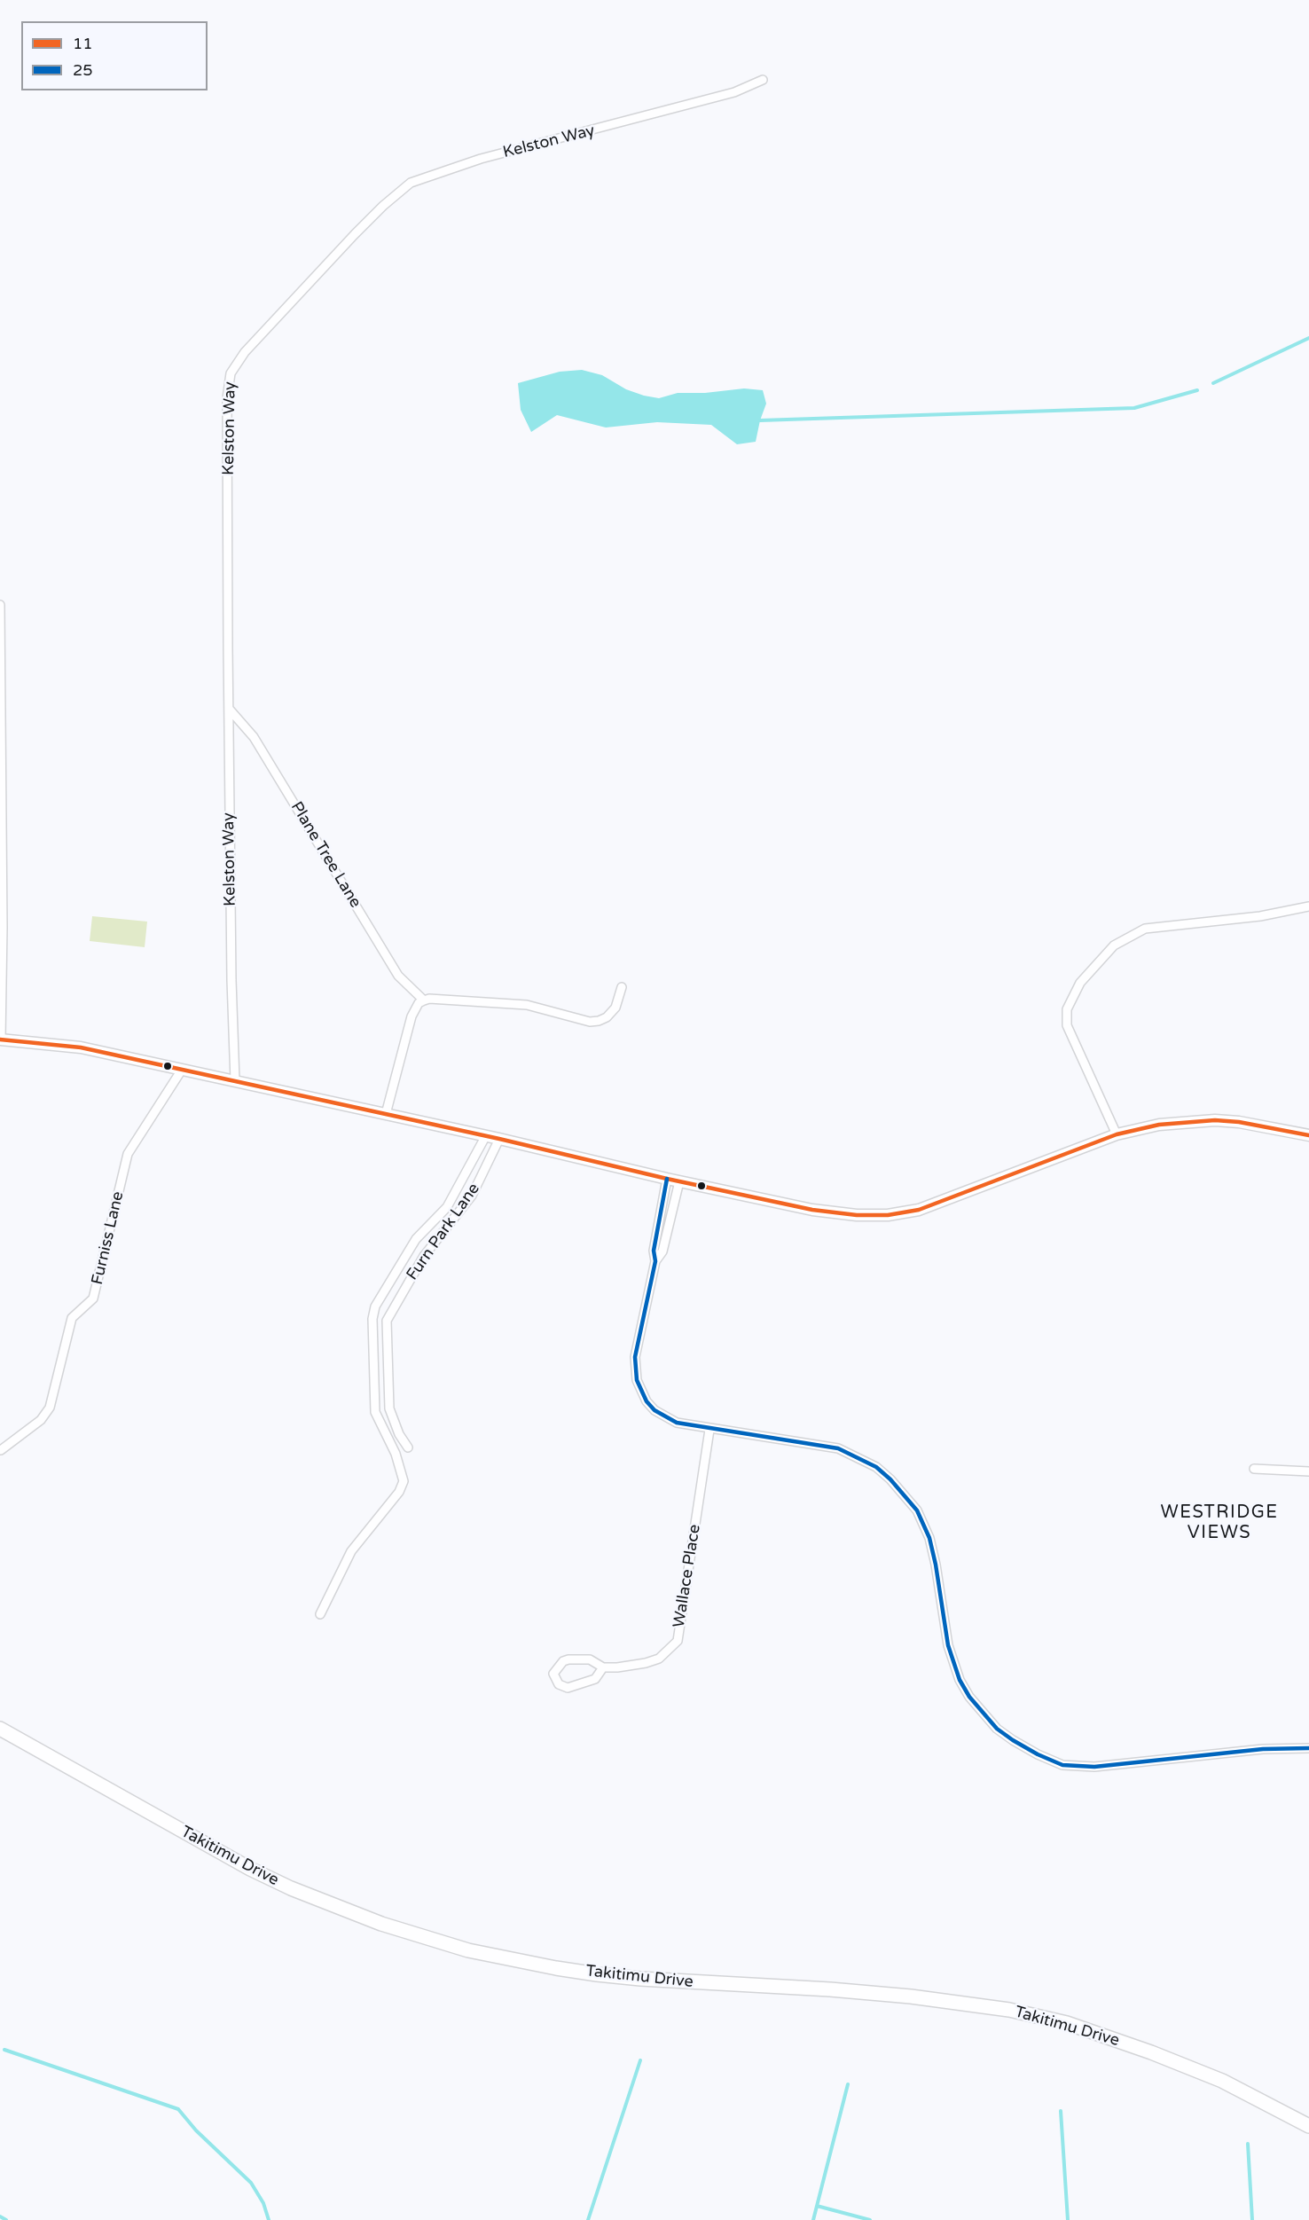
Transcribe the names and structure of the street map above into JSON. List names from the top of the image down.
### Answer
{
  "streets": {
    "highway": ["Takitimu Drive"],
    "street": [
      "Kelston Way",
      "Plane Tree Lane",
      "Furn Park Lane",
      "Furniss Lane",
      "Wallace Place"
    ]
  },
  "crossings": [
    ["Kelston Way", "Plane Tree Lane"]
  ],
  "districts": ["WESTRIDGE VIEWS"],
  "lines": ["transit line 11", "transit line 25"],
  "legend": ["11", "25"]
}
